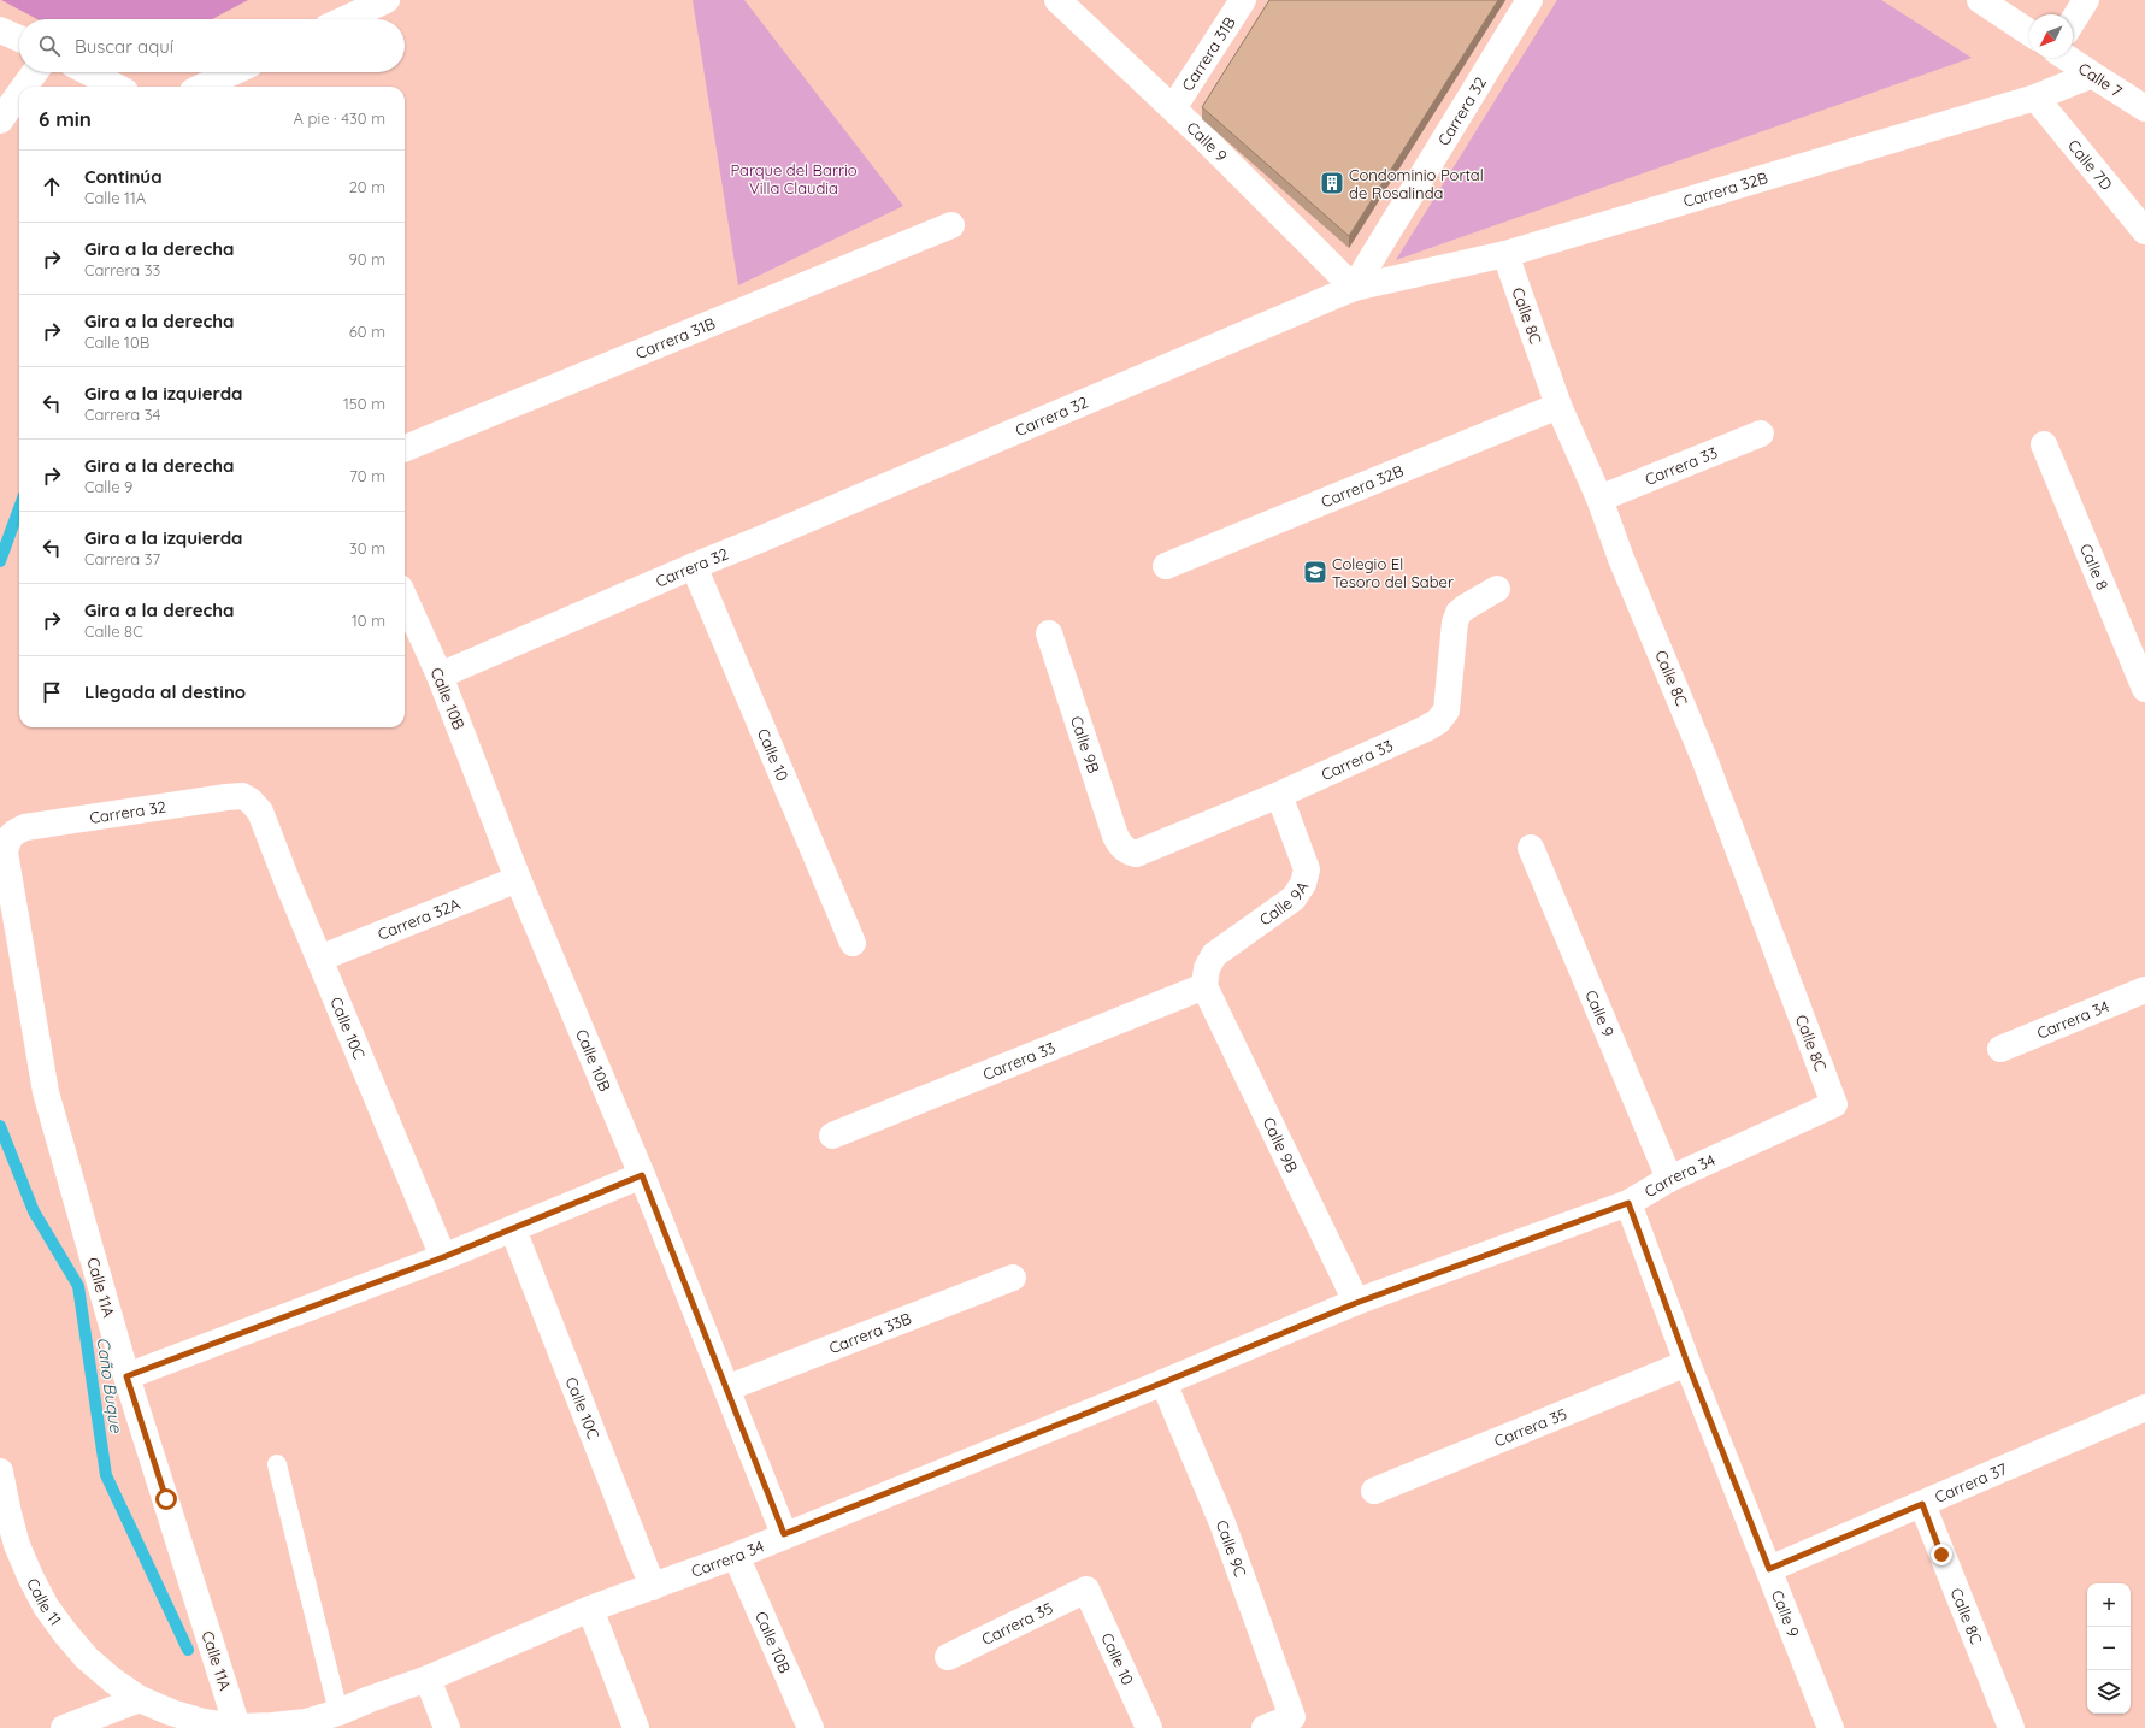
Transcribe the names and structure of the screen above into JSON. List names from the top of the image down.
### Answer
{
  "streets": {
    "street": [
      "Carrera 31B",
      "Calle 7",
      "Carrera 32",
      "Calle 9",
      "Calle 7D",
      "Carrera 32B",
      "Calle 8C",
      "Carrera 33",
      "Calle 8",
      "Calle 10B",
      "Calle 9B",
      "Calle 10",
      "Calle 9A",
      "Carrera 32A",
      "Carrera 34",
      "Calle 10C",
      "Calle 11A",
      "Carrera 33B",
      "Carrera 35",
      "Carrera 37",
      "Calle 9C",
      "Calle 11"
    ]
  },
  "crossings": [
    ["Carrera 31B", "Calle 9"],
    ["Calle 7", "Carrera 32B"],
    ["Carrera 32", "Calle 9"],
    ["Carrera 32", "Carrera 32B"],
    ["Carrera 32", "Calle 10B"],
    ["Carrera 32", "Calle 10"],
    ["Carrera 32", "Calle 10C"],
    ["Carrera 32", "Calle 11A"],
    ["Calle 9", "Carrera 32B"],
    ["Calle 9", "Carrera 34"],
    ["Calle 9", "Carrera 35"],
    ["Calle 9", "Carrera 37"],
    ["Calle 7D", "Carrera 32B"],
    ["Carrera 32B", "Calle 8C"],
    ["Calle 8C", "Carrera 33"],
    ["Calle 8C", "Carrera 34"],
    ["Calle 8C", "Carrera 37"],
    ["Carrera 33", "Calle 9B"],
    ["Carrera 33", "Calle 9A"],
    ["Calle 10B", "Carrera 32A"],
    ["Calle 10B", "Carrera 34"],
    ["Calle 10B", "Carrera 33B"],
    ["Calle 9B", "Calle 9A"],
    ["Calle 9B", "Carrera 34"],
    ["Calle 10", "Carrera 35"],
    ["Carrera 32A", "Calle 10C"],
    ["Carrera 34", "Calle 10C"],
    ["Carrera 34", "Calle 11A"],
    ["Carrera 34", "Calle 9C"],
    ["Carrera 34", "Calle 11"]
  ],
  "water": ["Caño Buque"],
  "parks": ["Parque del Barrio Villa Claudia"],
  "places": {
    "building": ["Condominio Portal de Rosalinda"],
    "school or university": ["Colegio El Tesoro del Saber"]
  },
  "north": "bottom left",
  "page": {
    "search": "Buscar aquí",
    "heading": ["6 min", "A pie · 430 m"],
    "list": [
      ["Continúa", "Calle 11A", "20 m"],
      ["Gira a la derecha", "Carrera 33", "90 m"],
      ["Gira a la derecha", "Calle 10B", "60 m"],
      ["Gira a la izquierda", "Carrera 34", "150 m"],
      ["Gira a la derecha", "Calle 9", "70 m"],
      ["Gira a la izquierda", "Carrera 37", "30 m"],
      ["Gira a la derecha", "Calle 8C", "10 m"],
      "Llegada al destino"
    ],
    "map_buttons": ["+", "−"]
  }
}
